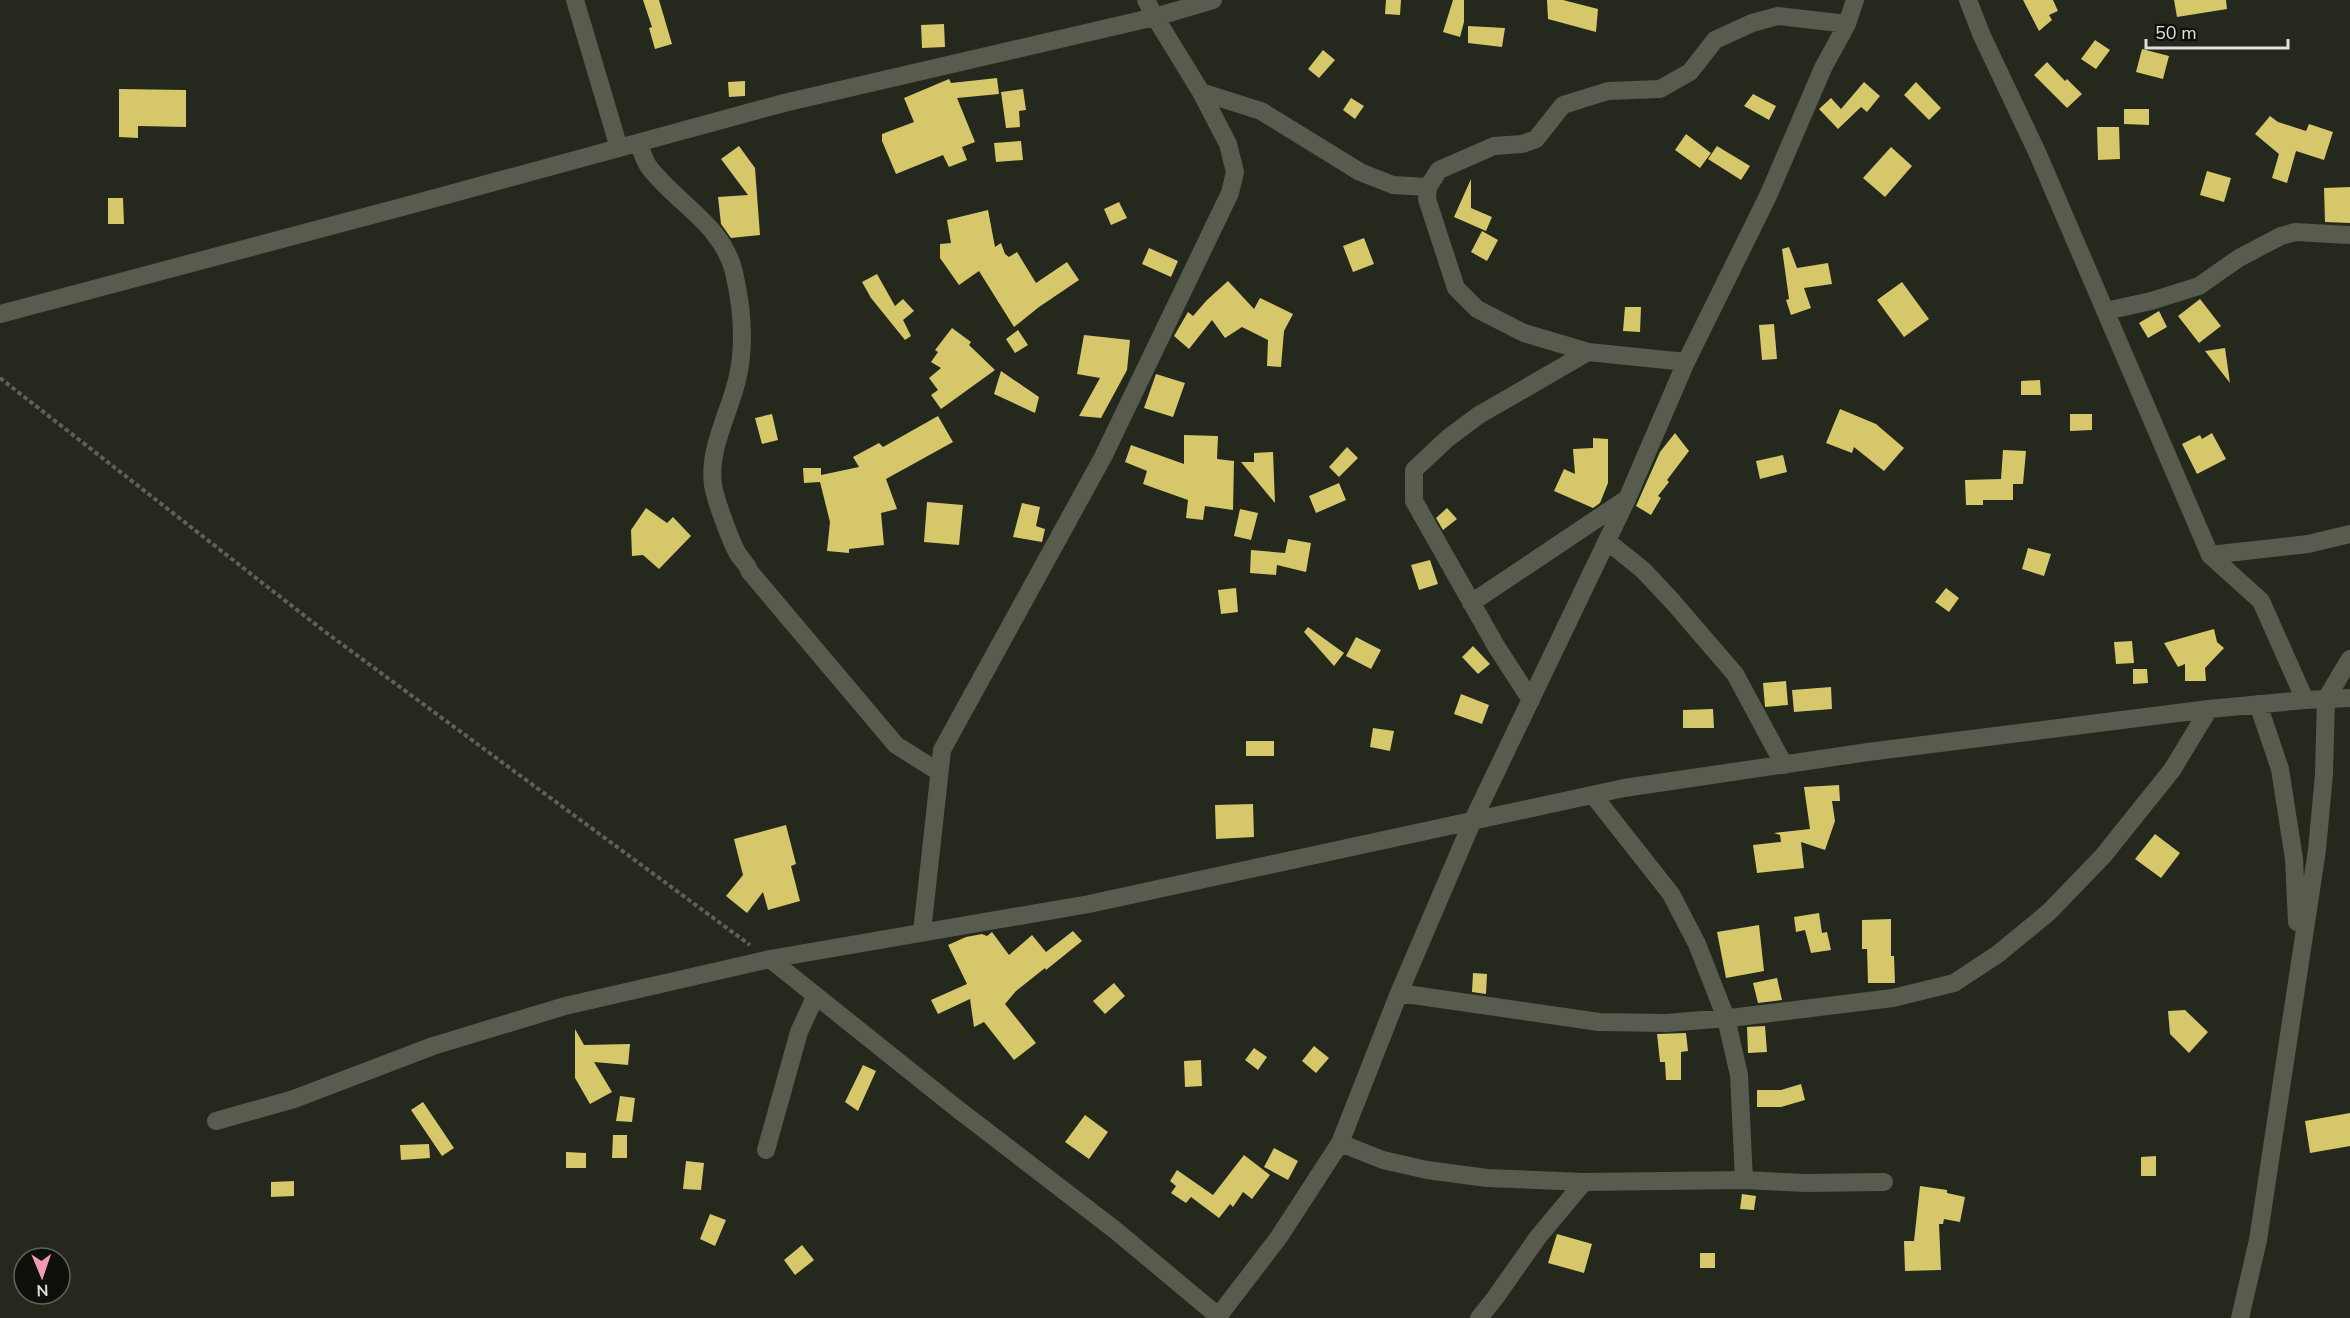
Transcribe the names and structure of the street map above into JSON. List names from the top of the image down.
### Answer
{
  "scale_bar": "50 m",
  "north": "bottom"
}
